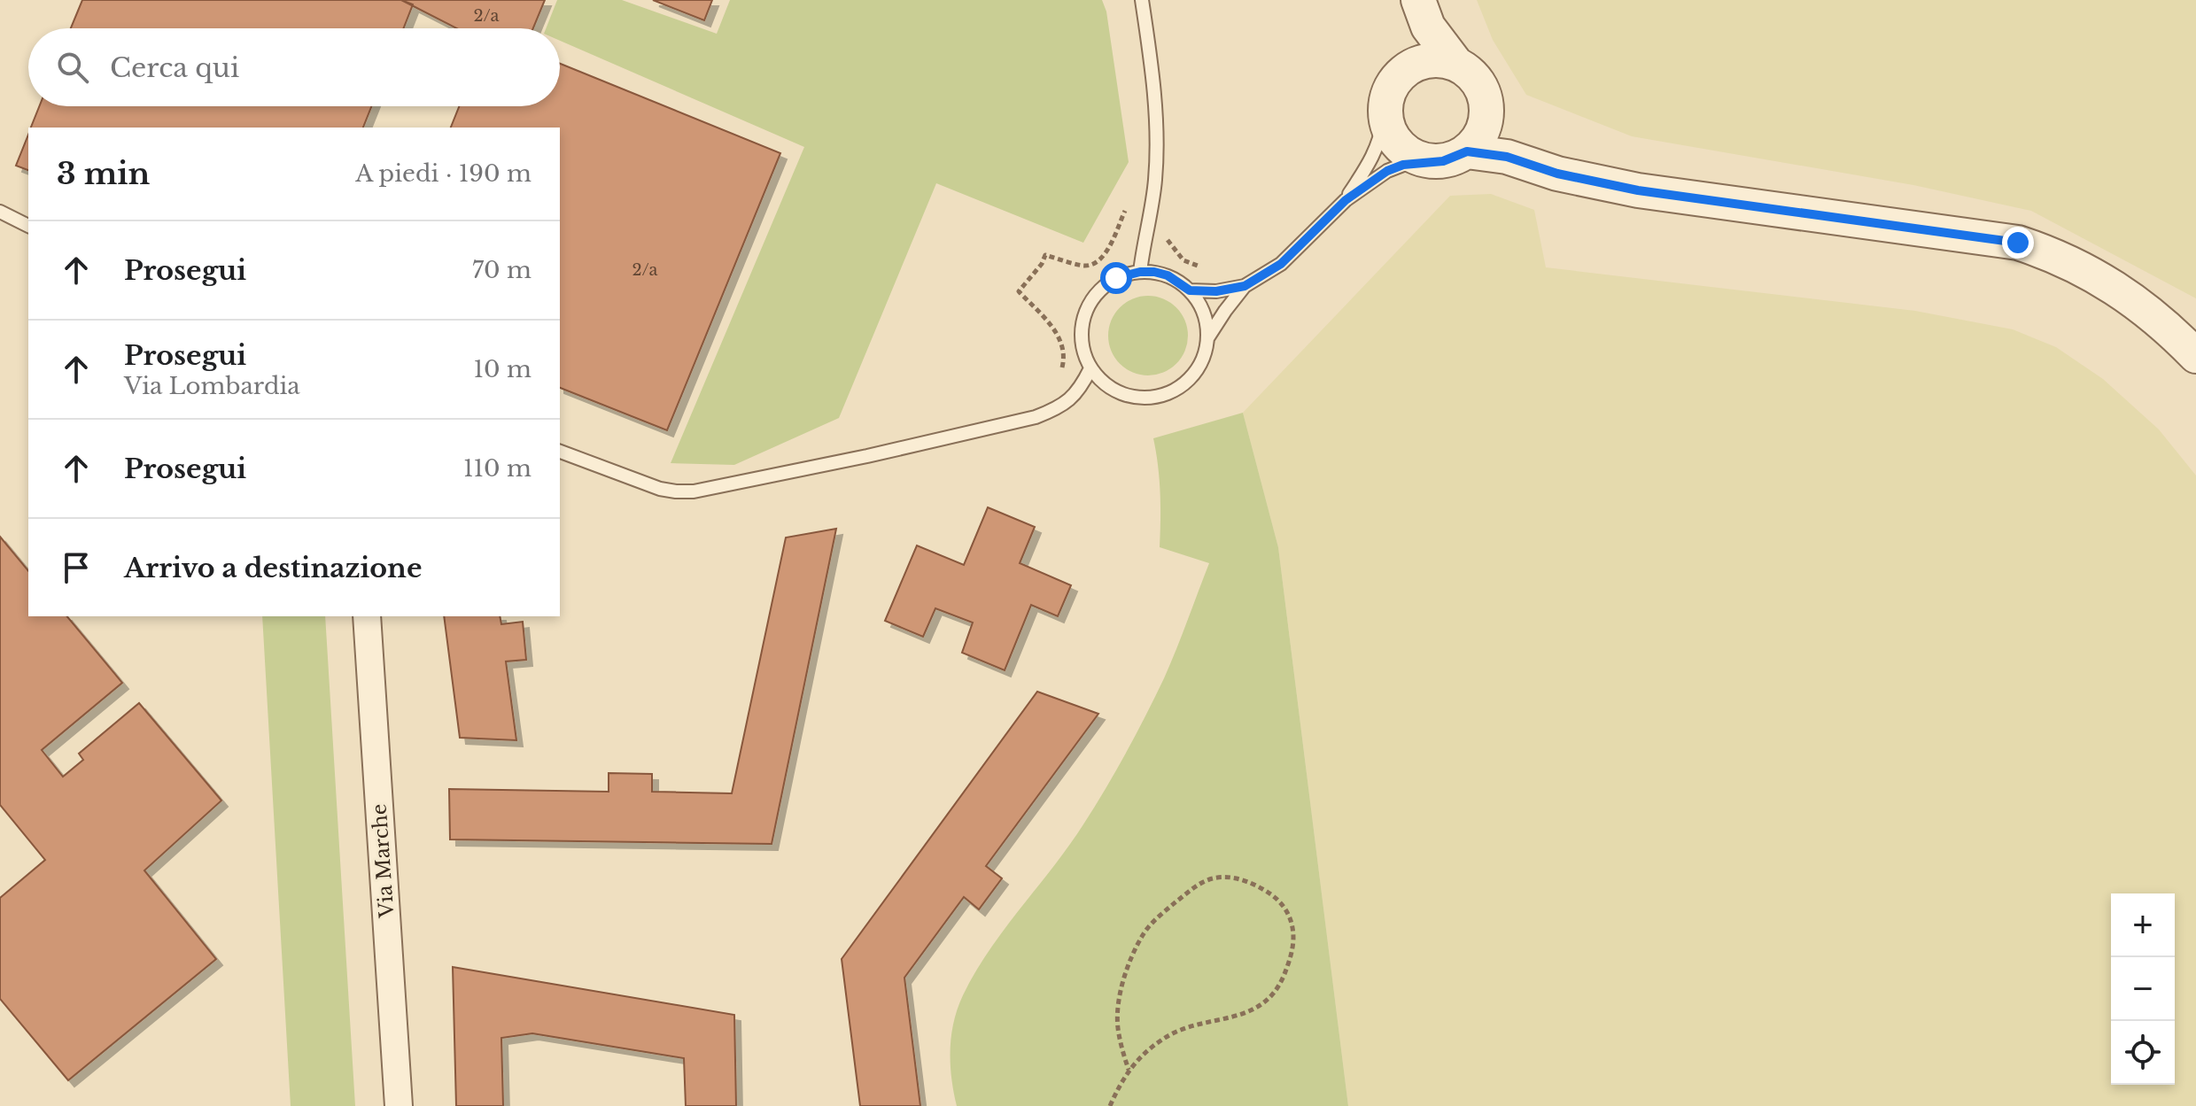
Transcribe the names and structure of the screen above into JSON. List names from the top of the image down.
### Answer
{
  "streets": {
    "street": ["Via Marche"]
  },
  "house_numbers": ["2/a", "2/a"],
  "page": {
    "search": "Cerca qui",
    "heading": ["3 min", "A piedi · 190 m"],
    "list": [
      ["Prosegui", "70 m"],
      ["Prosegui", "Via Lombardia", "10 m"],
      ["Prosegui", "110 m"],
      "Arrivo a destinazione"
    ],
    "map_buttons": ["+", "−"]
  }
}
